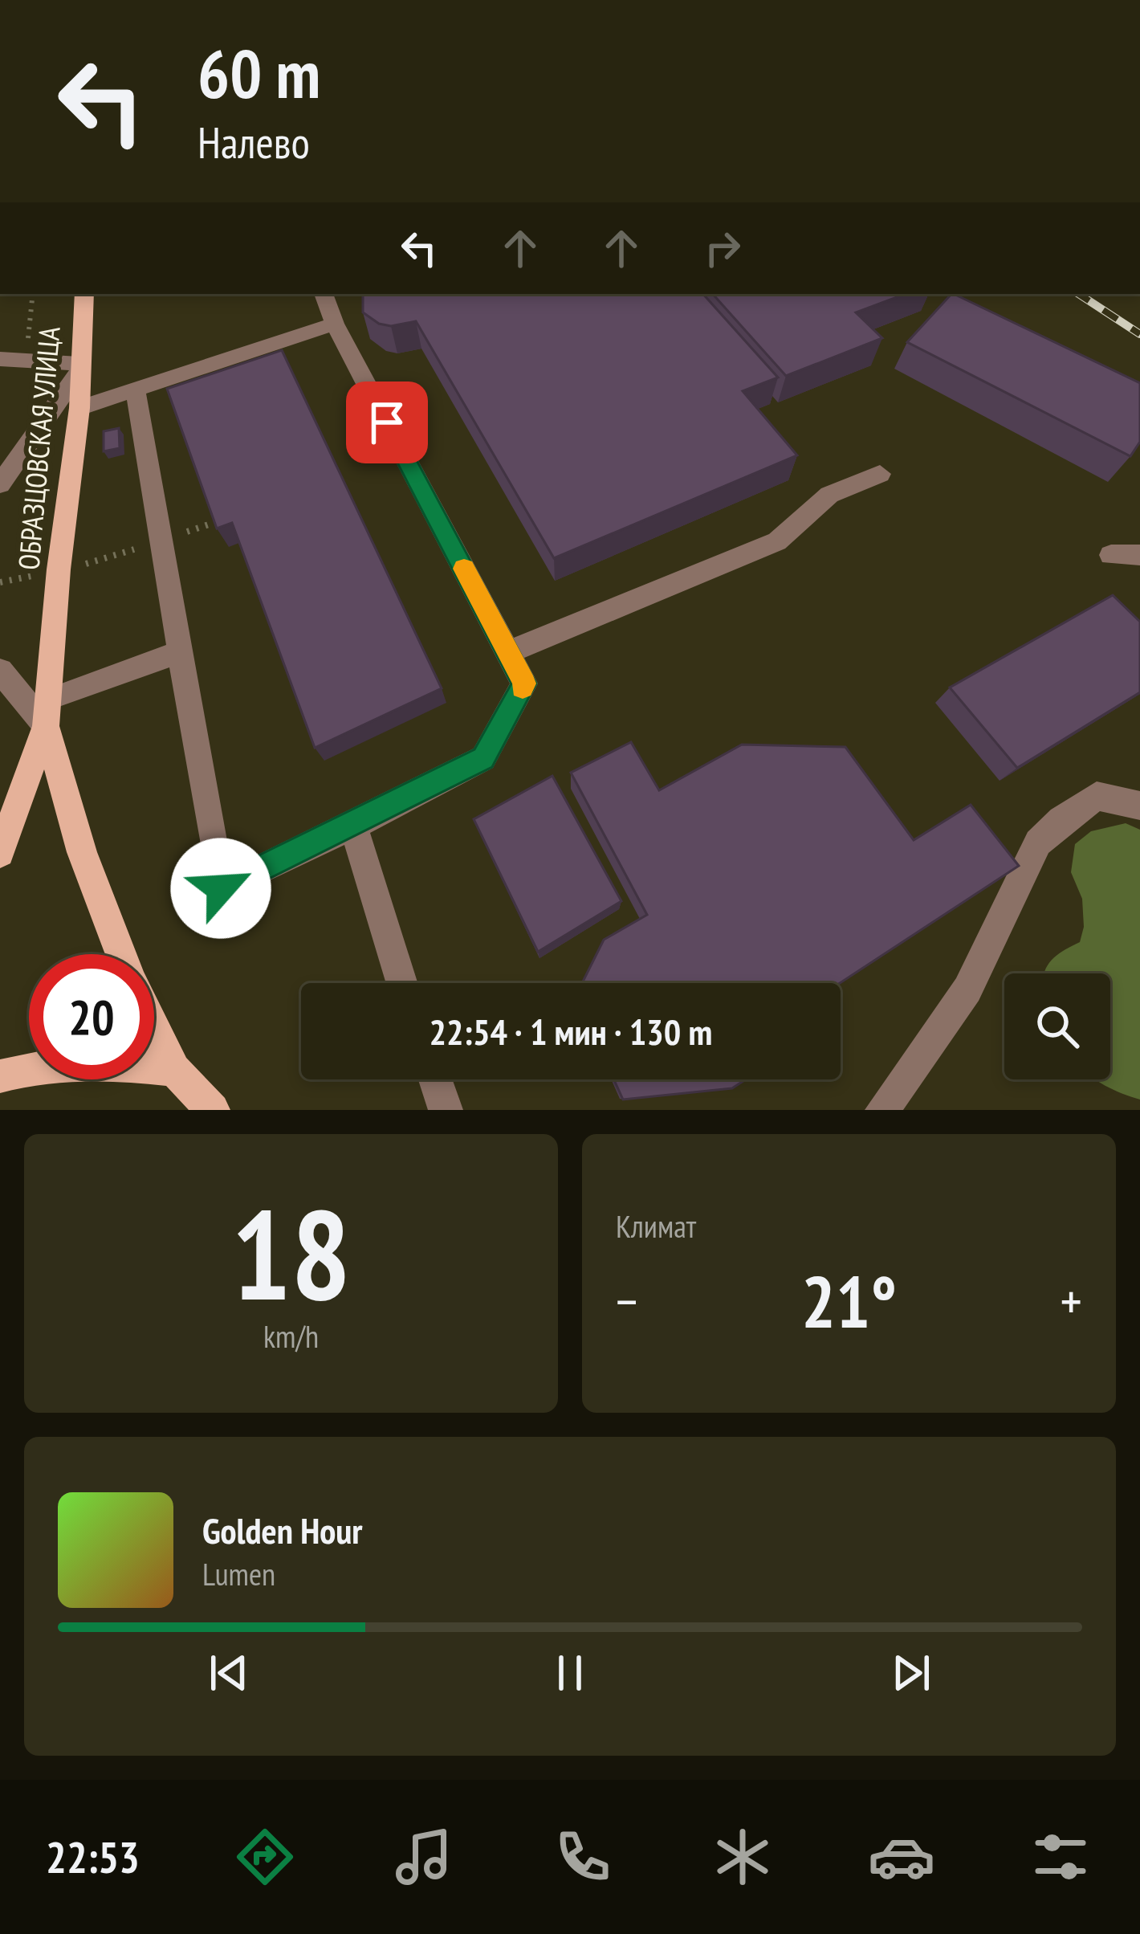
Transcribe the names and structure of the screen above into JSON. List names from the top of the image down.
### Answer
{
  "streets": {
    "main road": ["ОБРАЗЦОВСКАЯ УЛИЦА"]
  },
  "page": {
    "turn": ["60 m", "Налево"],
    "limit": "20",
    "trip": "22:54 · 1 мин · 130 m",
    "tile": [
      ["18", "km/h"],
      "Климат"
    ],
    "heat": ["−", "21°", "+"],
    "song": ["Golden Hour", "Lumen"],
    "tabs": "22:53"
  }
}
